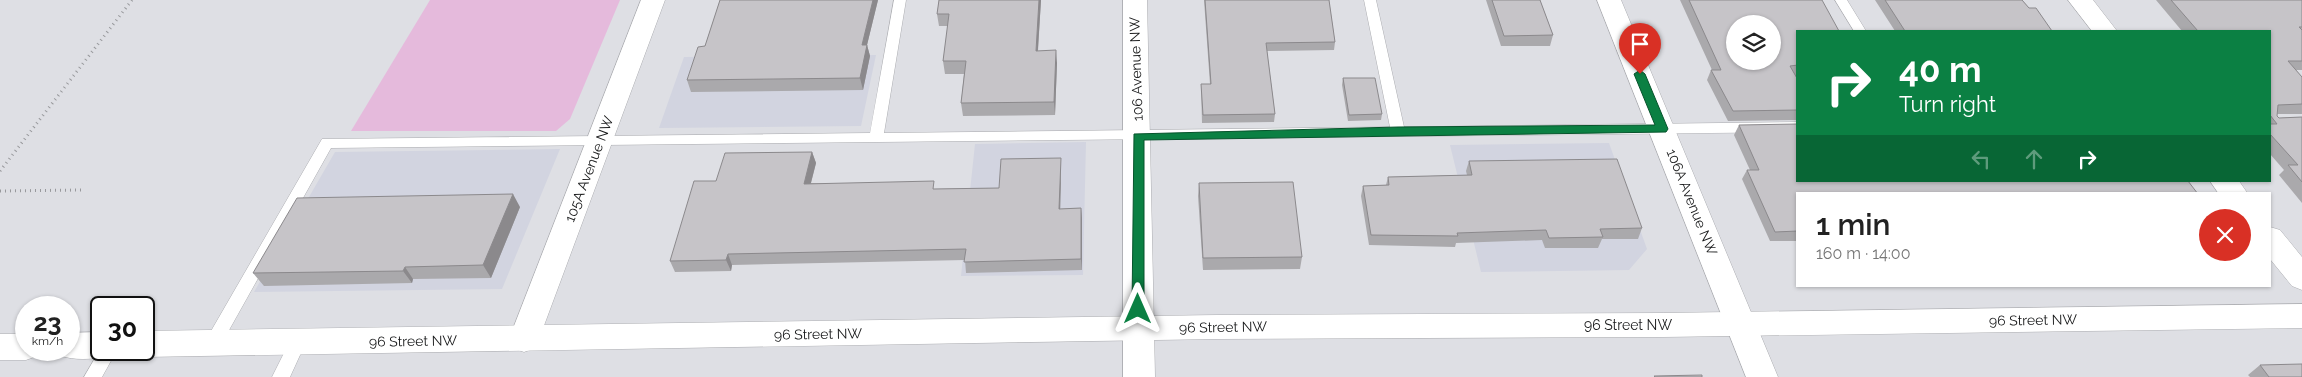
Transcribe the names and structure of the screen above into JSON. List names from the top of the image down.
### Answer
{
  "streets": {
    "street": [
      "106 Avenue NW",
      "105A Avenue NW",
      "106A Avenue NW",
      "96 Street NW"
    ]
  },
  "crossings": [
    ["106 Avenue NW", "96 Street NW"],
    ["105A Avenue NW", "96 Street NW"],
    ["106A Avenue NW", "96 Street NW"]
  ],
  "page": {
    "turn": ["40 m", "Turn right"],
    "heading": ["1 min", "160 m · 14:00"],
    "speed": "23 km/h",
    "limit": "30"
  }
}
